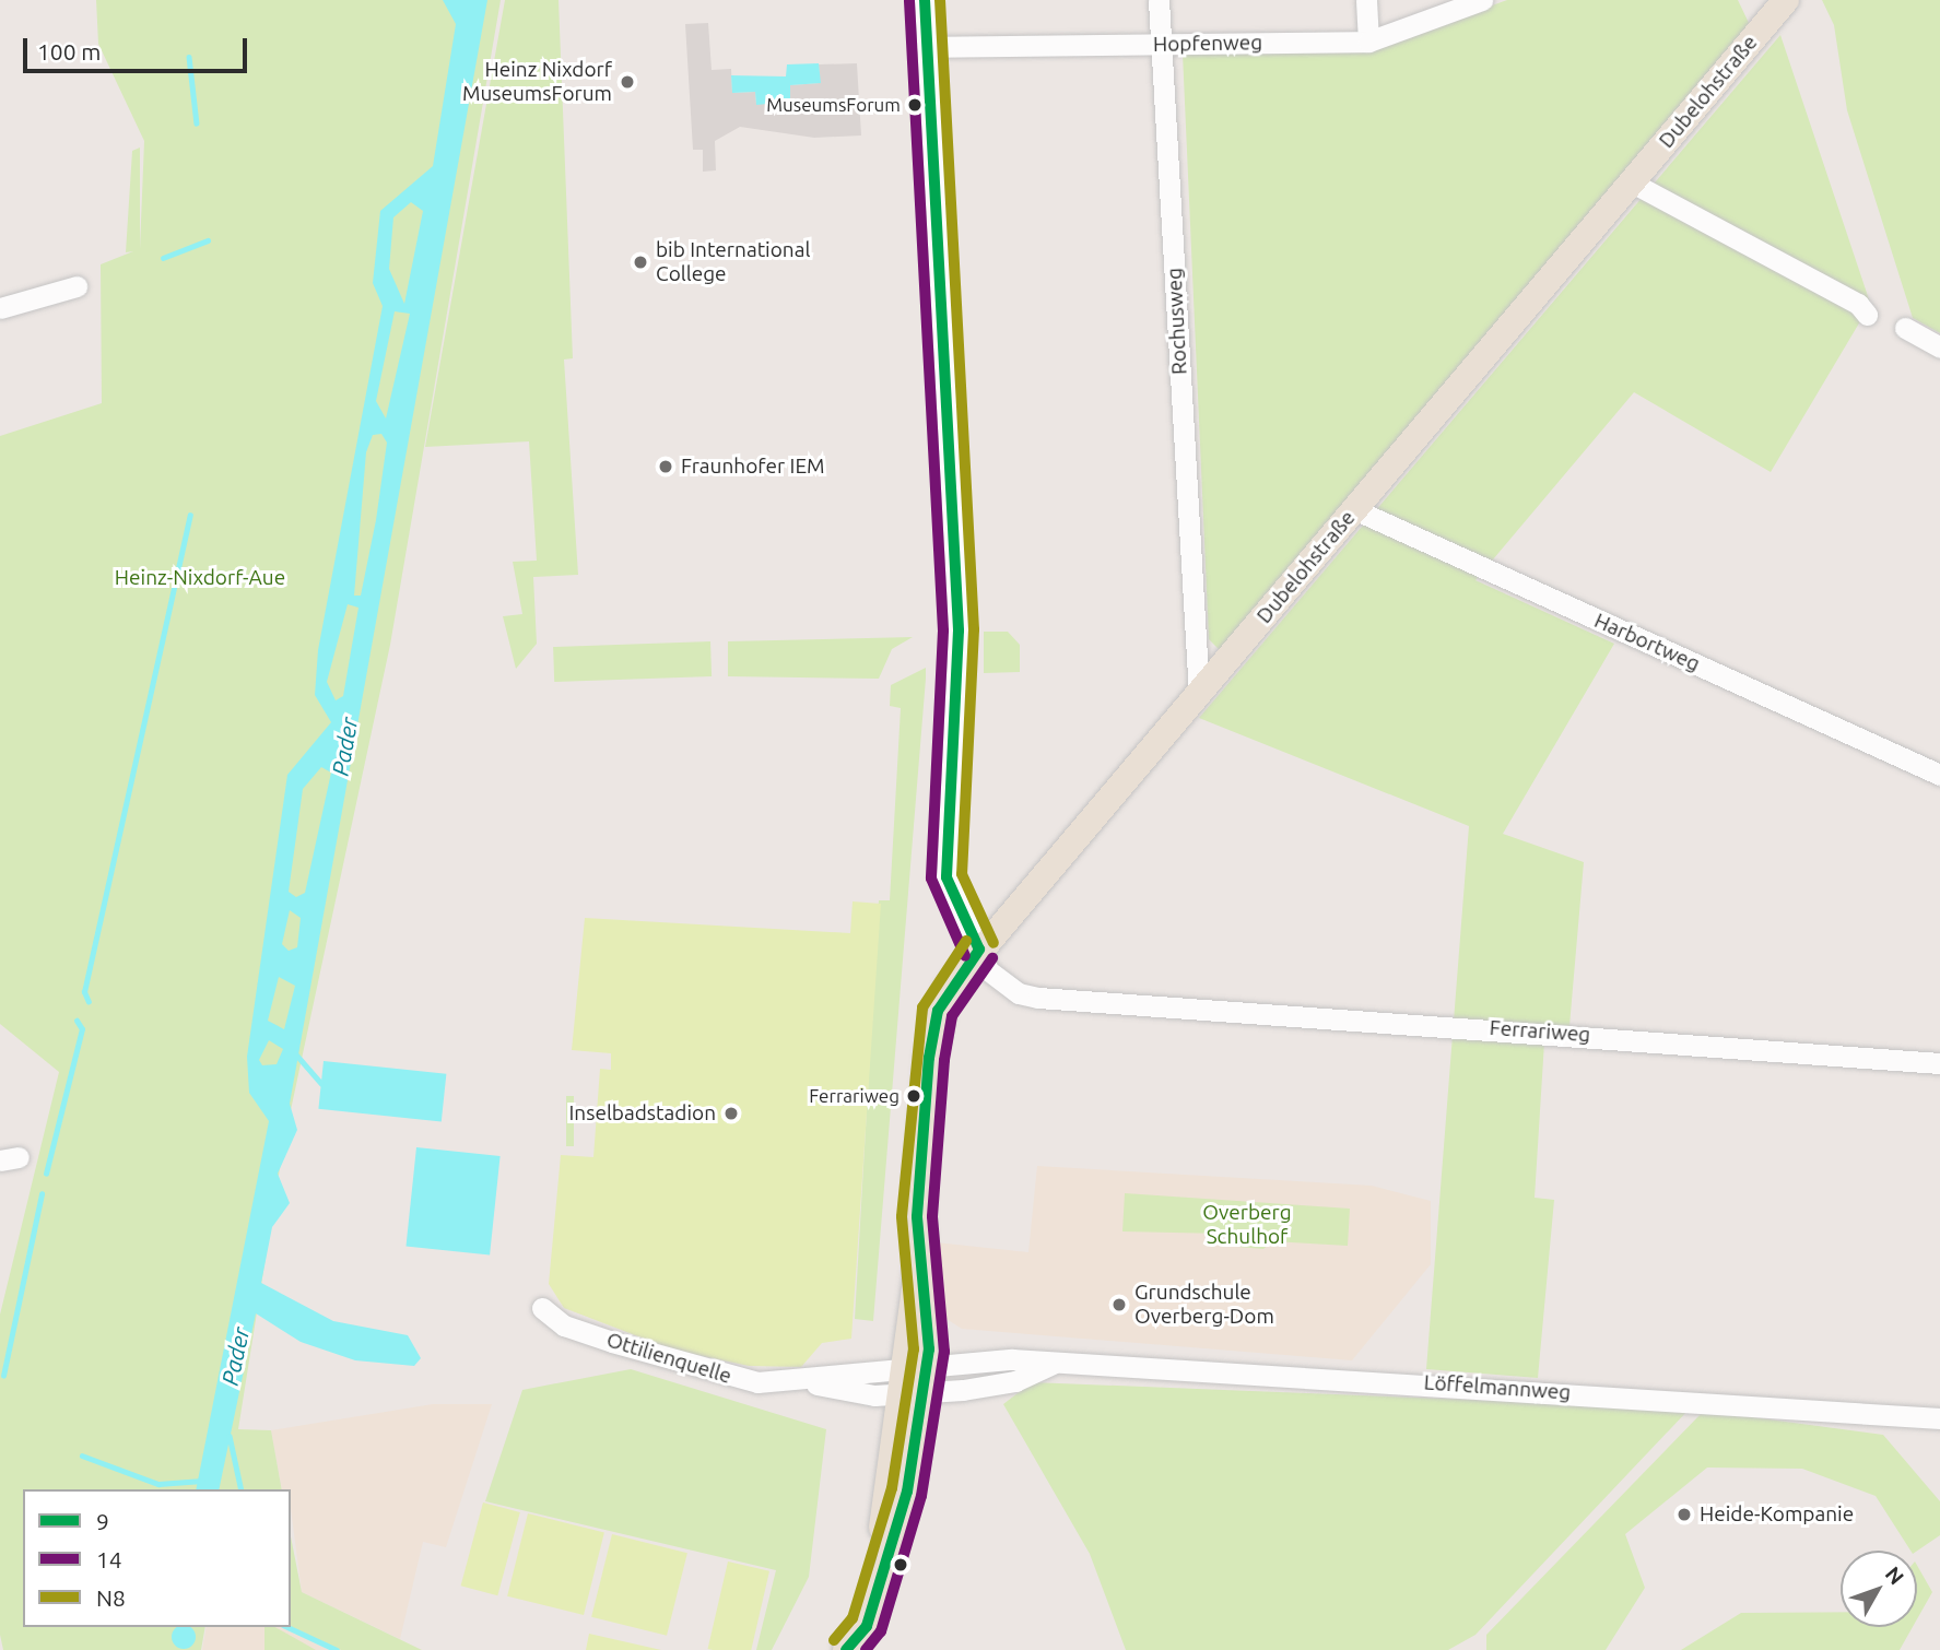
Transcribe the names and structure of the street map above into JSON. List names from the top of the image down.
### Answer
{
  "streets": {
    "main road": ["Dubelohstraße"],
    "street": [
      "Hopfenweg",
      "Rochusweg",
      "Harbortweg",
      "Ferrariweg",
      "Ottilienquelle",
      "Löffelmannweg"
    ]
  },
  "crossings": [
    ["Hopfenweg", "Rochusweg"],
    ["Hopfenweg", "Ferrariweg"],
    ["Dubelohstraße", "Rochusweg"],
    ["Dubelohstraße", "Harbortweg"],
    ["Dubelohstraße", "Ferrariweg"],
    ["Dubelohstraße", "Ottilienquelle"],
    ["Dubelohstraße", "Löffelmannweg"],
    ["Ottilienquelle", "Löffelmannweg"]
  ],
  "water": ["Pader"],
  "parks": ["Heinz-Nixdorf-Aue", "Overberg Schulhof"],
  "places": [
    "Heinz Nixdorf MuseumsForum",
    "MuseumsForum",
    "bib International College",
    "Fraunhofer IEM",
    "Ferrariweg",
    "Inselbadstadion",
    "Grundschule Overberg-Dom",
    "Heide-Kompanie"
  ],
  "lines": ["transit line 9", "transit line N8", "transit line 14"],
  "legend": ["9", "14", "N8"],
  "scale_bar": "100 m",
  "north": "top right"
}
